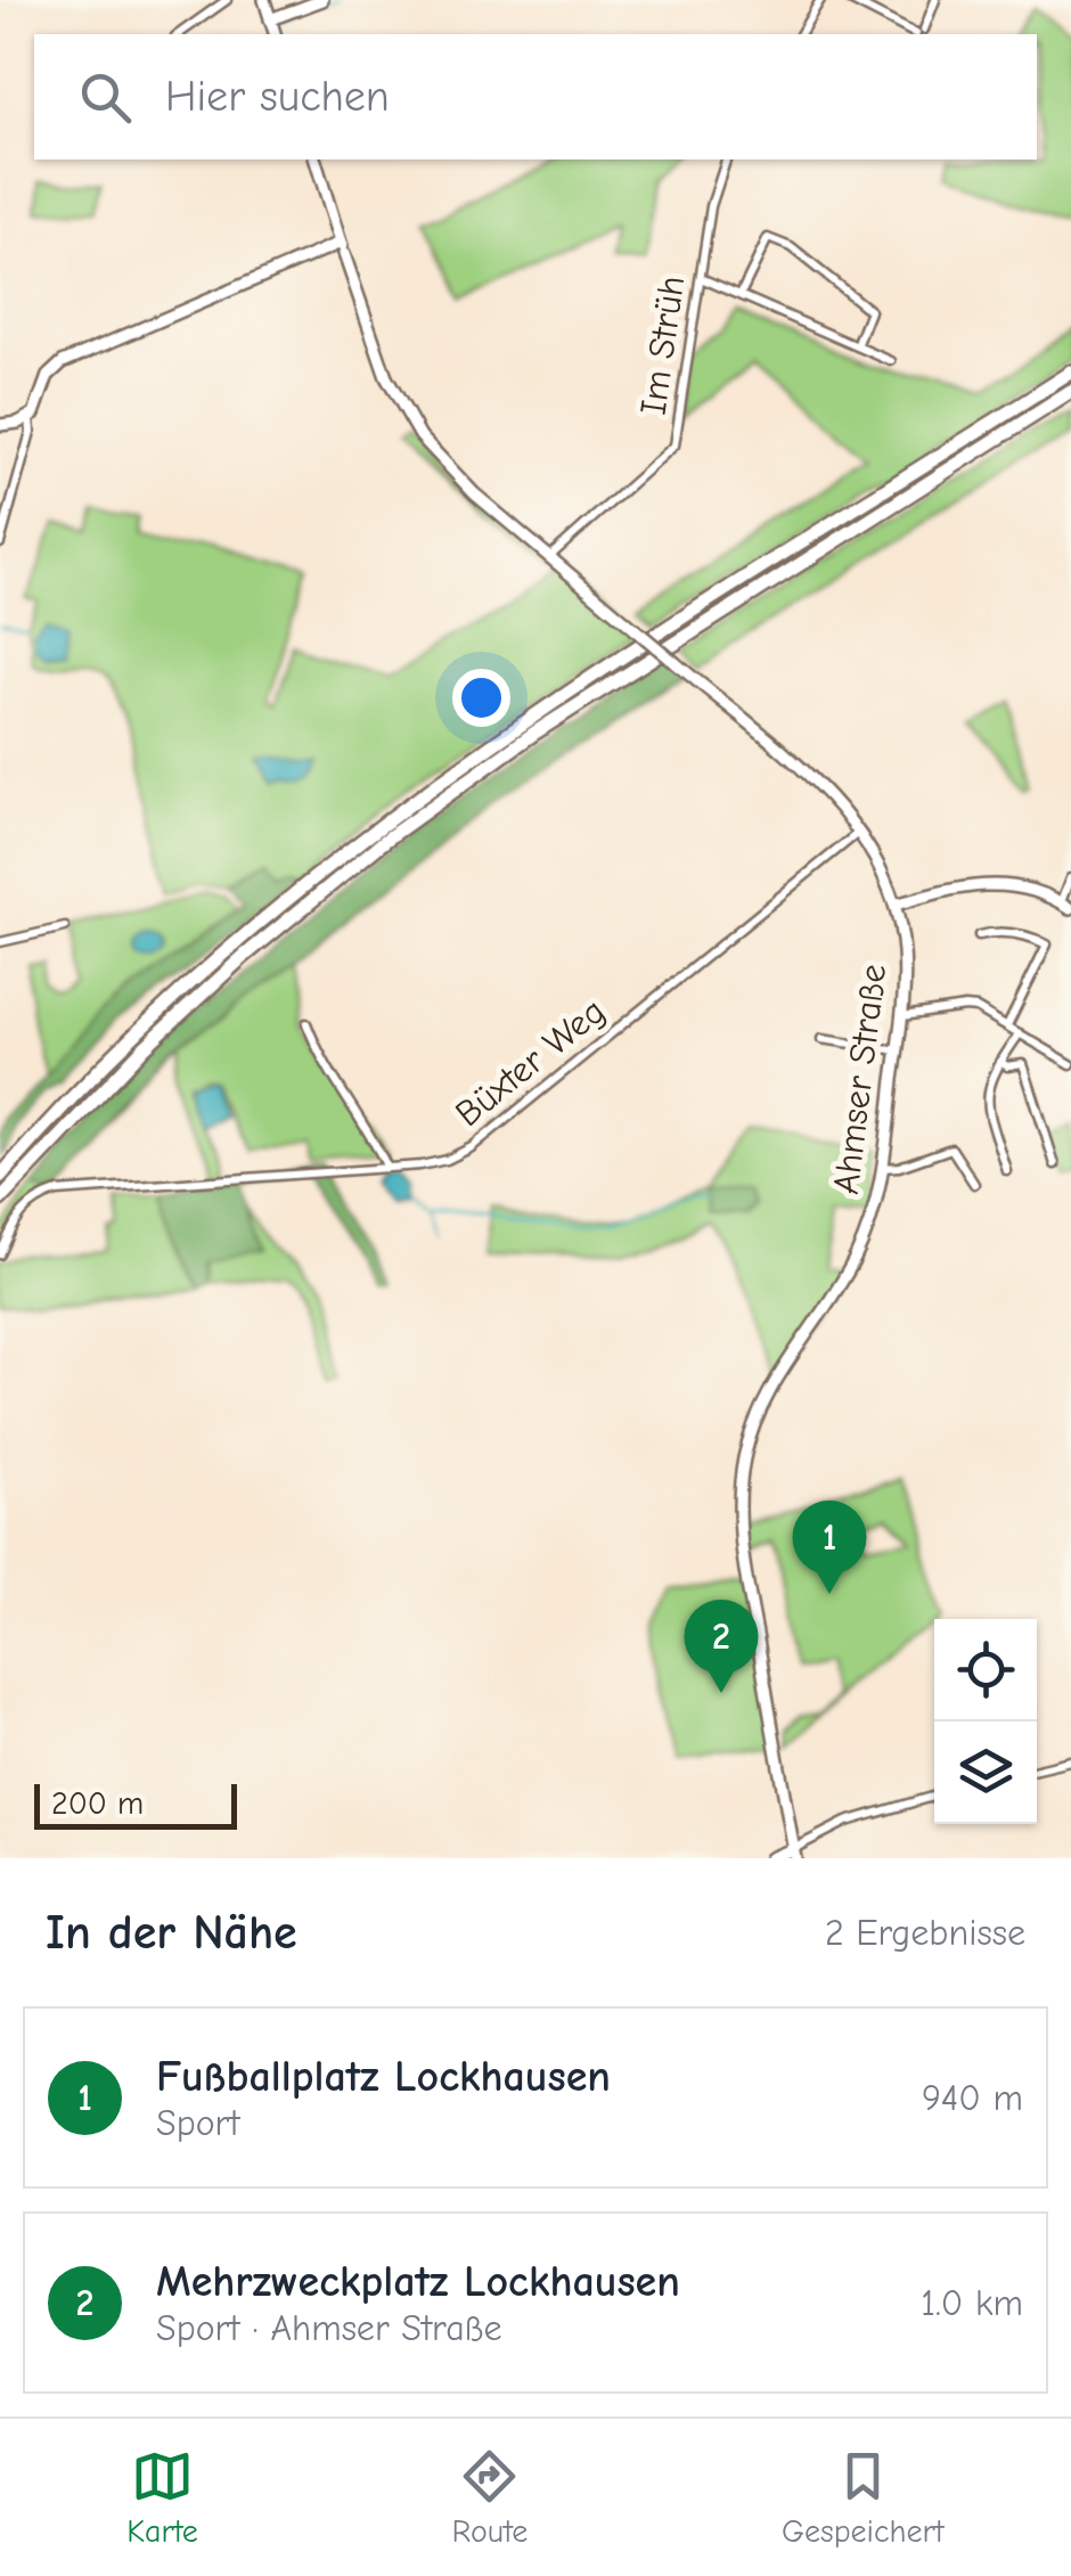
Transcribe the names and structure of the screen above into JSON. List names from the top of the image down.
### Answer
{
  "streets": {
    "street": ["Im Strüh", "Büxter Weg", "Ahmser Straße"]
  },
  "crossings": [
    ["Im Strüh", "Ahmser Straße"],
    ["Büxter Weg", "Ahmser Straße"]
  ],
  "scale_bar": "200 m",
  "page": {
    "search": "Hier suchen",
    "pins": ["1", "2"],
    "scale": "200 m",
    "heading": ["In der Nähe", "2 Ergebnisse"],
    "list": [
      {
        "mark": "1",
        "name": "Fußballplatz Lockhausen",
        "note": "Sport",
        "value": "940 m"
      },
      {
        "mark": "2",
        "name": "Mehrzweckplatz Lockhausen",
        "note": "Sport · Ahmser Straße",
        "value": "1.0 km"
      }
    ],
    "nav": ["Karte", "Route", "Gespeichert"]
  }
}
